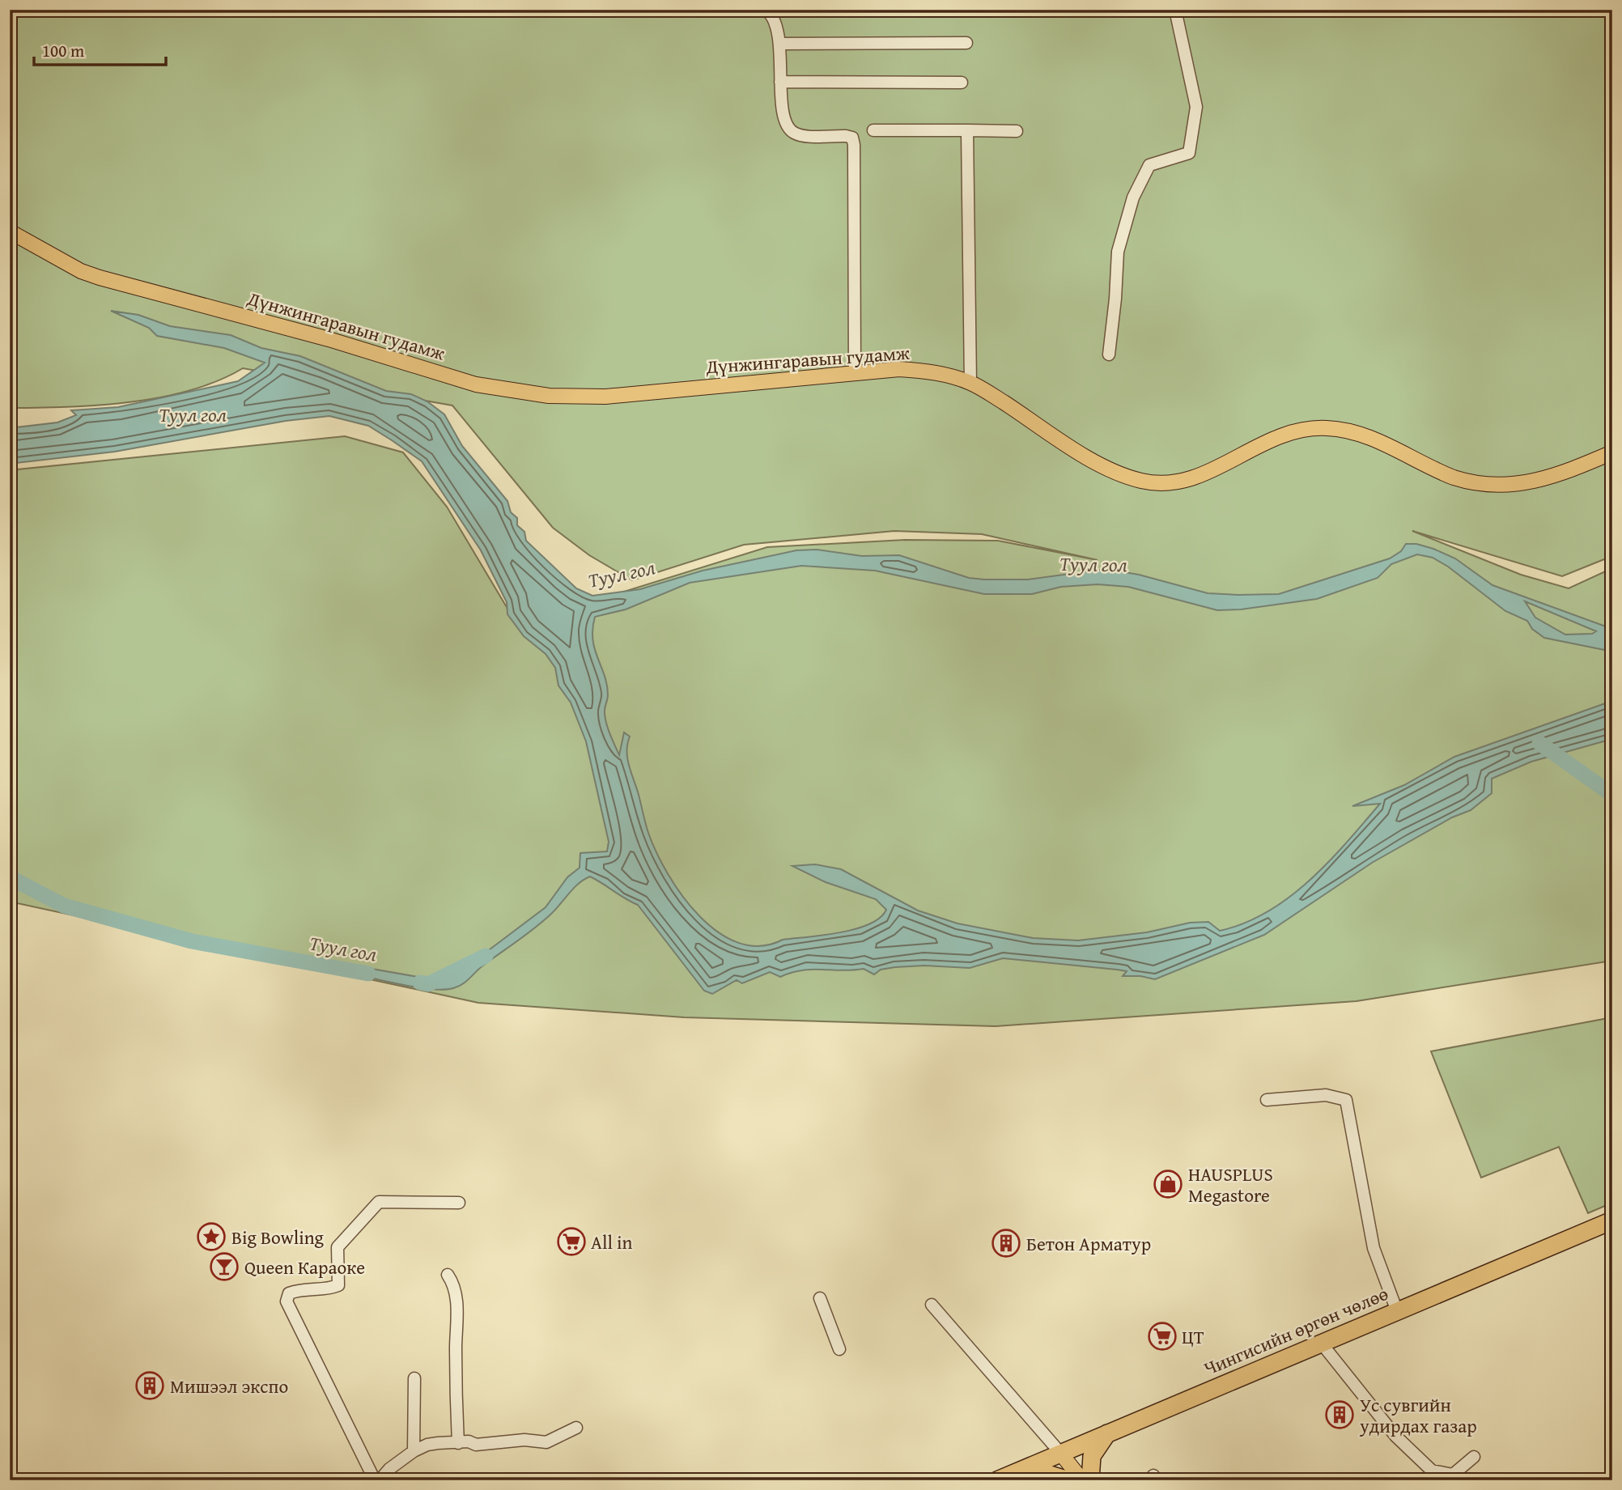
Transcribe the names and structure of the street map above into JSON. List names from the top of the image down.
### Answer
{
  "streets": {
    "highway": ["Чингисийн өргөн чөлөө"],
    "main road": ["Дүнжингаравын гудамж"]
  },
  "water": ["Туул гол"],
  "places": {
    "shop": ["HAUSPLUS Megastore"],
    "place": ["Big Bowling"],
    "supermarket": ["All in", "ЦТ"],
    "building": ["Бетон Арматур", "Мишээл экспо", "Ус сувгийн удирдах газар"],
    "bar": ["Queen Караоке"]
  },
  "scale_bar": "100 m"
}
